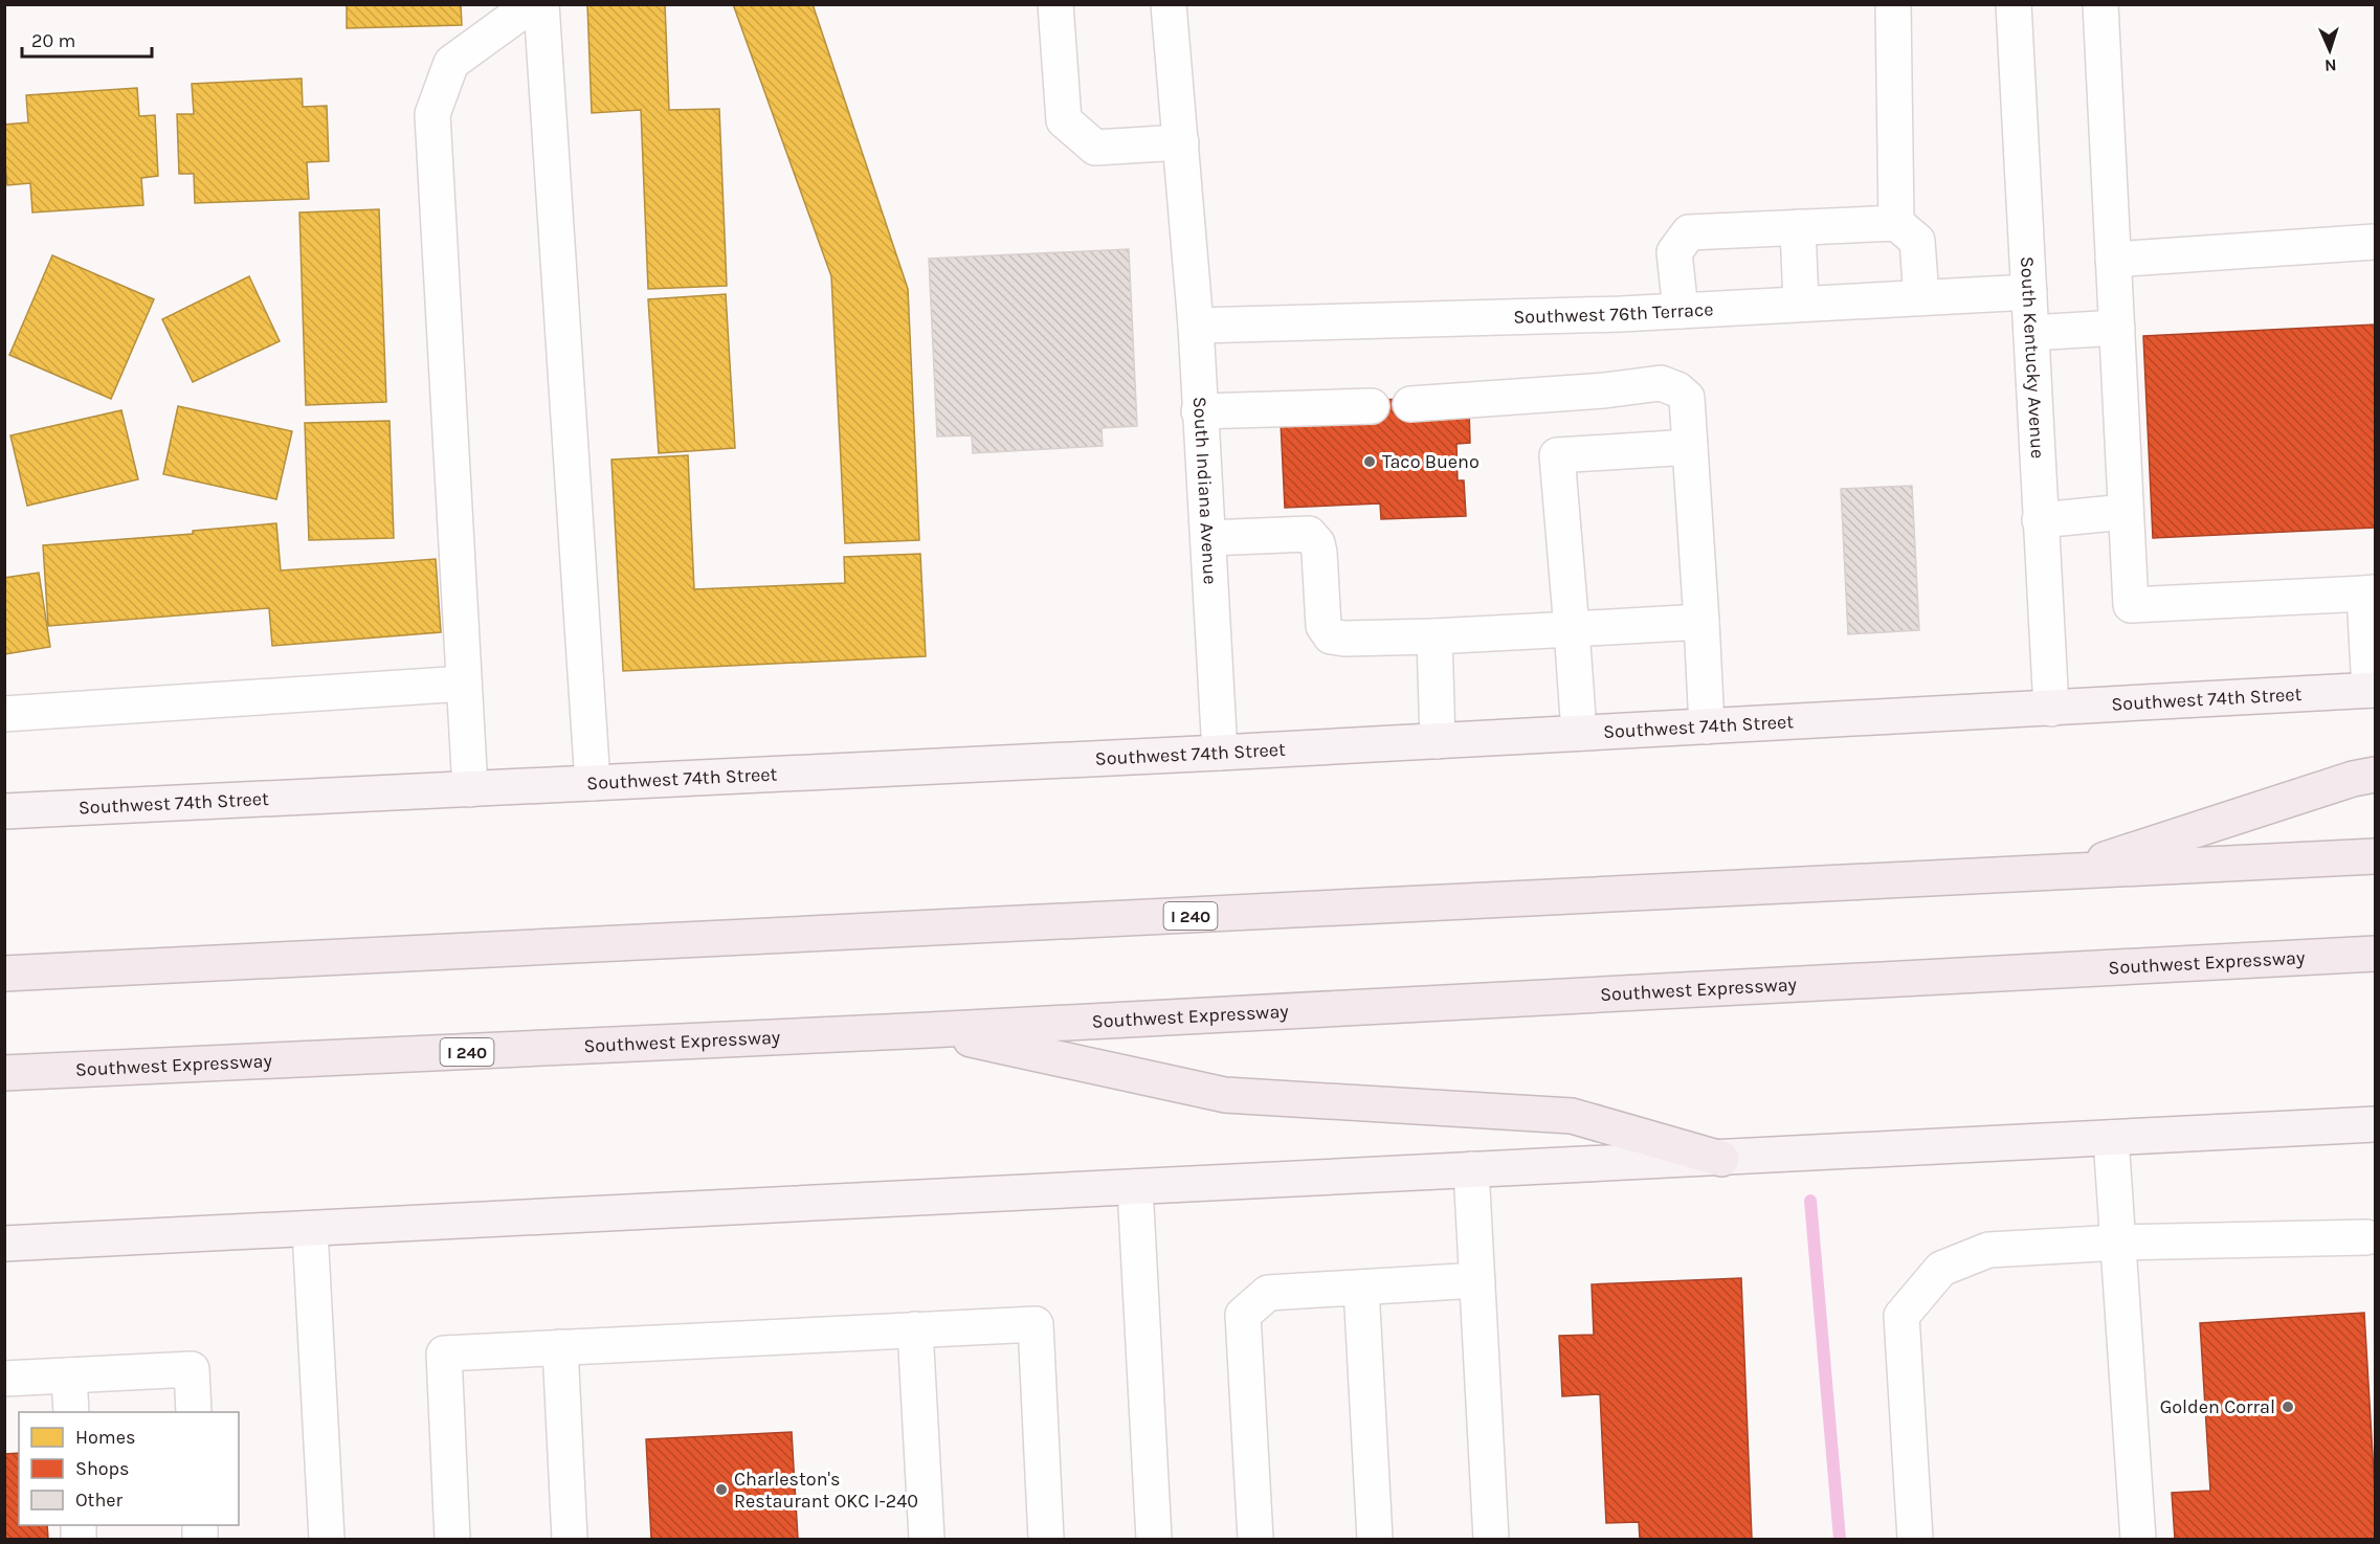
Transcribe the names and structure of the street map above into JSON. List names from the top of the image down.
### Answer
{
  "streets": {
    "highway": ["I 240", "Southwest Expressway"],
    "main road": ["Southwest 74th Street"],
    "street": ["Southwest 76th Terrace", "South Kentucky Avenue", "South Indiana Avenue"]
  },
  "crossings": [
    ["Southwest 76th Terrace", "South Kentucky Avenue"],
    ["Southwest 76th Terrace", "South Indiana Avenue"],
    ["South Kentucky Avenue", "Southwest 74th Street"],
    ["South Indiana Avenue", "Southwest 74th Street"]
  ],
  "places": ["Taco Bueno", "Golden Corral", "Charleston's Restaurant OKC I-240"],
  "legend": ["Homes", "Shops", "Other"],
  "scale_bar": "20 m",
  "north": "bottom"
}
